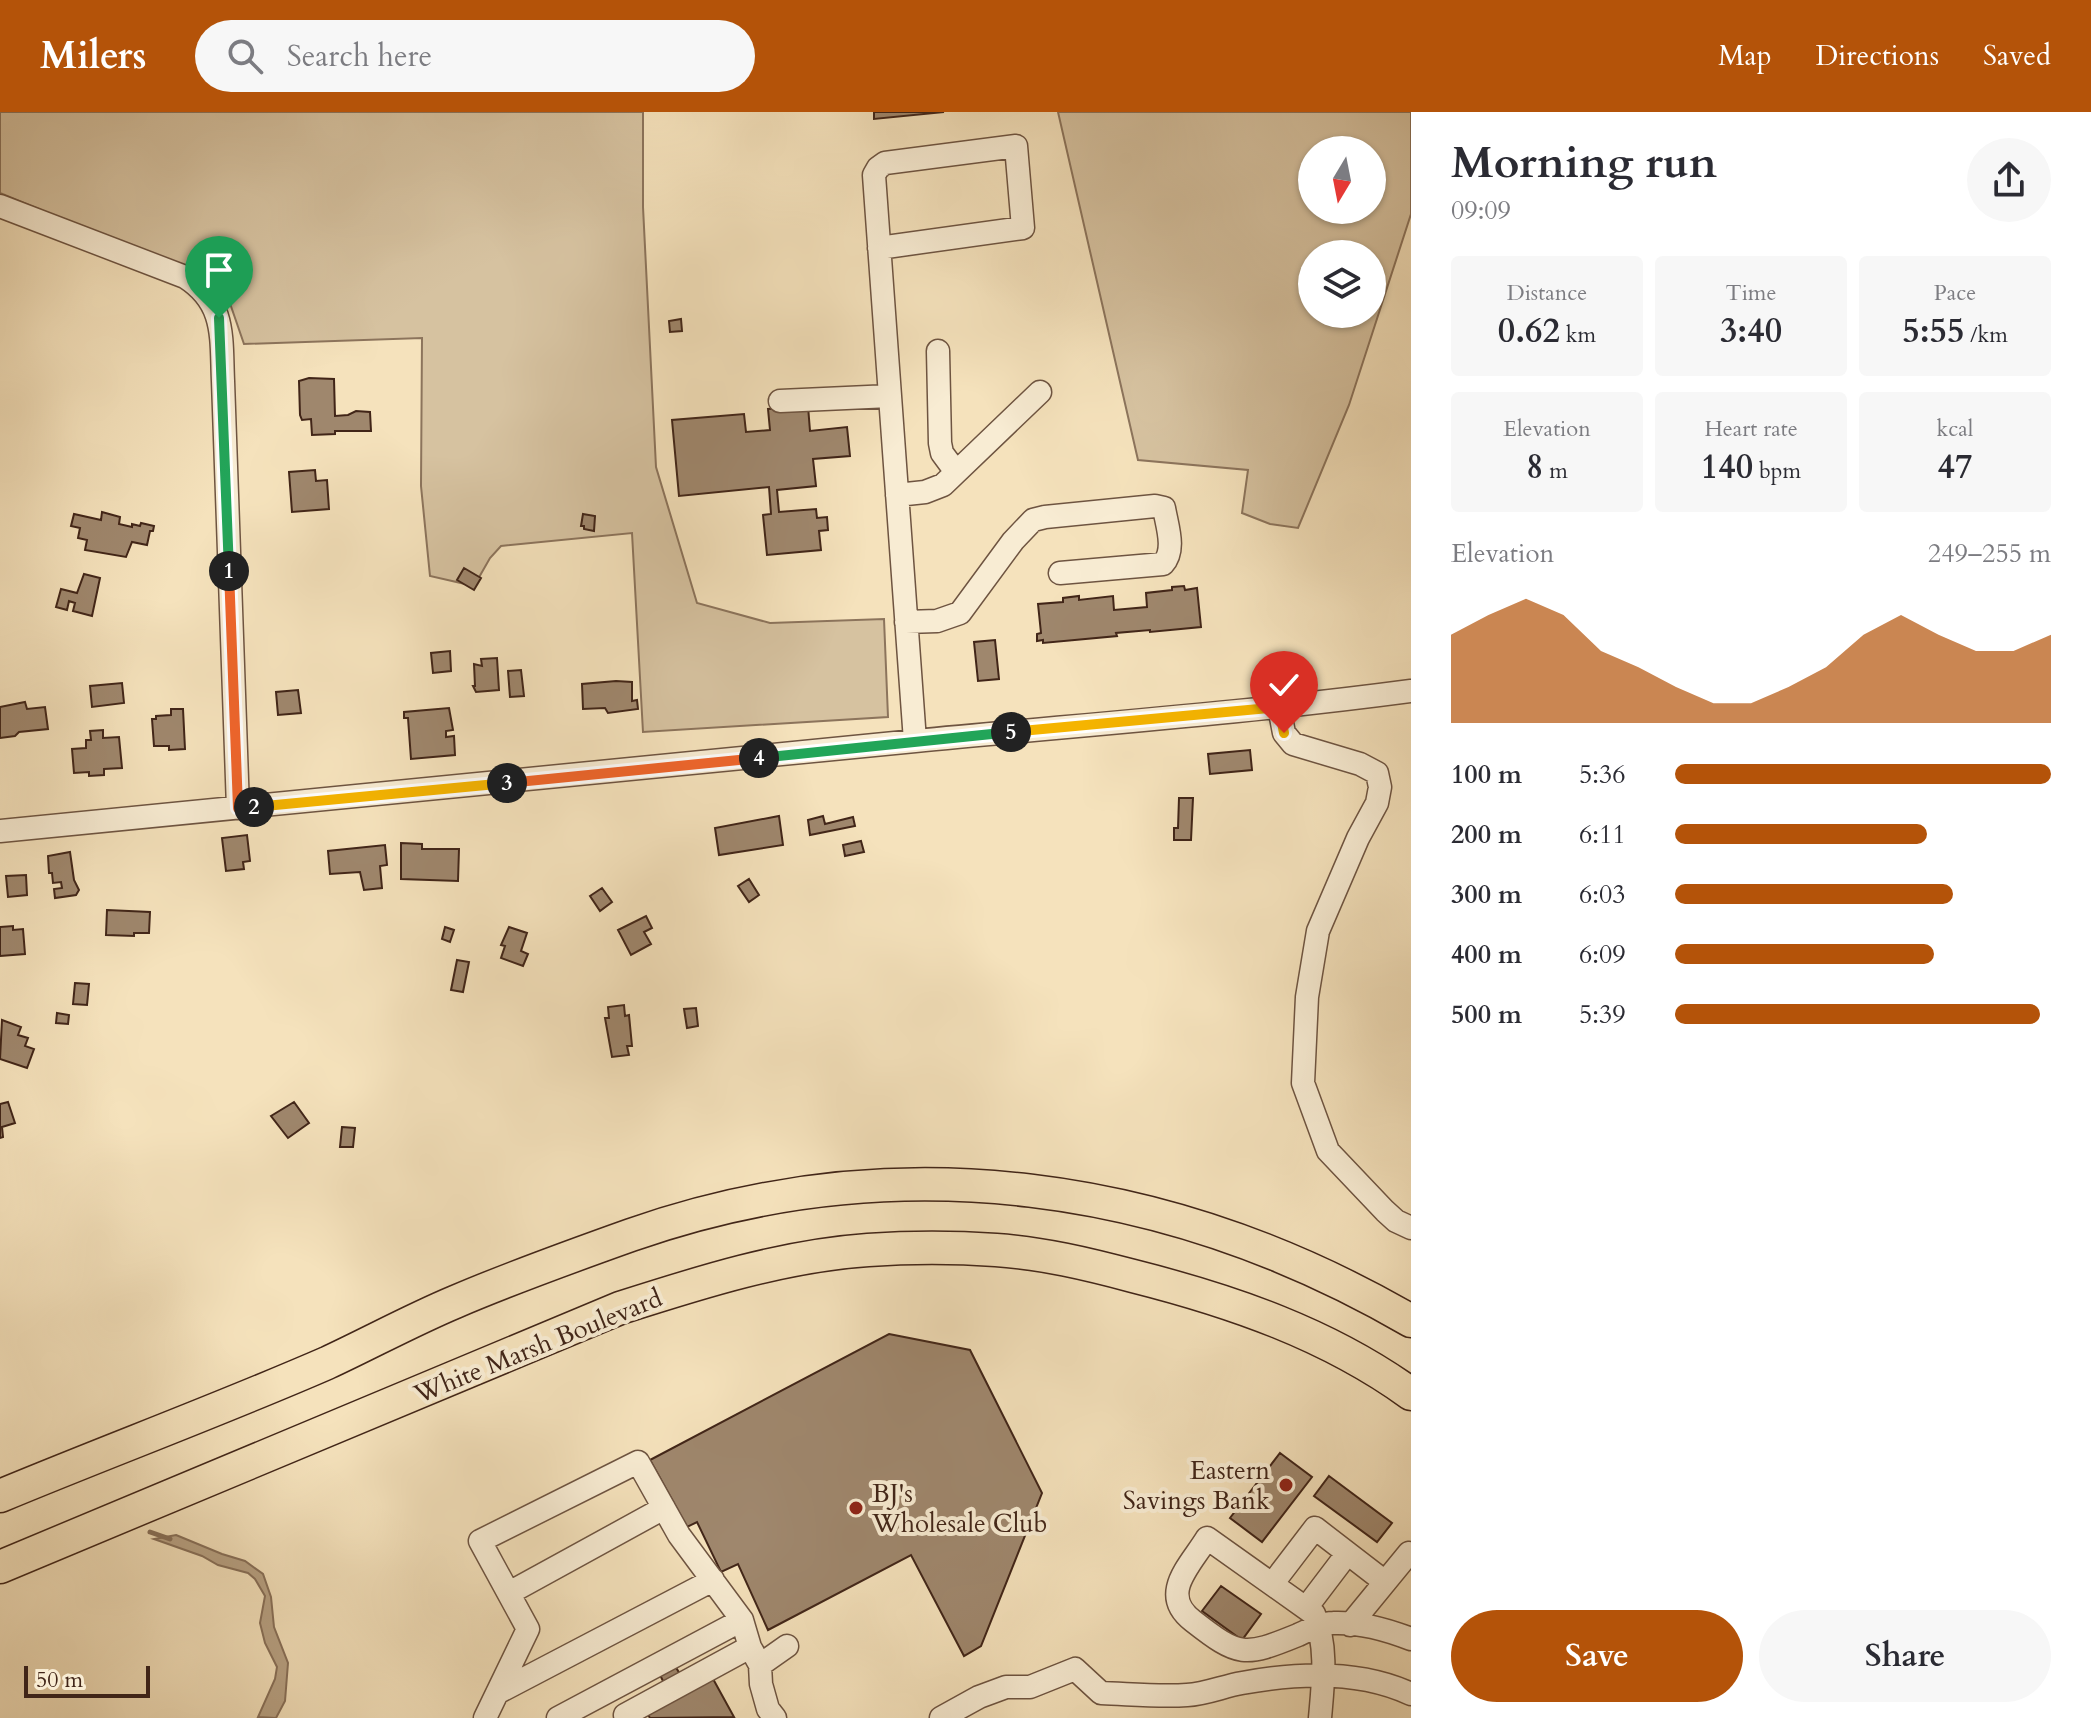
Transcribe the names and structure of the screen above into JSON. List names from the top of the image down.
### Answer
{
  "streets": {
    "highway": ["White Marsh Boulevard"]
  },
  "places": ["Eastern Savings Bank", "BJ's Wholesale Club"],
  "scale_bar": "50 m",
  "north": "bottom",
  "page": {
    "header": "Milers",
    "search": "Search here",
    "nav": ["Map", "Directions", "Saved"],
    "heading": ["Morning run", "09:09"],
    "stats": [
      ["Distance", "0.62 km"],
      ["Time", "3:40"],
      ["Pace", "5:55 /km"],
      ["Elevation", "8 m"],
      ["Heart rate", "140 bpm"],
      ["kcal", "47"]
    ],
    "chart": ["Elevation", "249–255 m"],
    "pins": [
      "1",
      "5",
      "4",
      "3",
      "2"
    ],
    "list": [
      {
        "name": "100 m",
        "note": "5:36"
      },
      {
        "name": "200 m",
        "note": "6:11"
      },
      {
        "name": "300 m",
        "note": "6:03"
      },
      {
        "name": "400 m",
        "note": "6:09"
      },
      {
        "name": "500 m",
        "note": "5:39"
      }
    ],
    "buttons": ["Save", "Share"],
    "scale": "50 m"
  }
}
